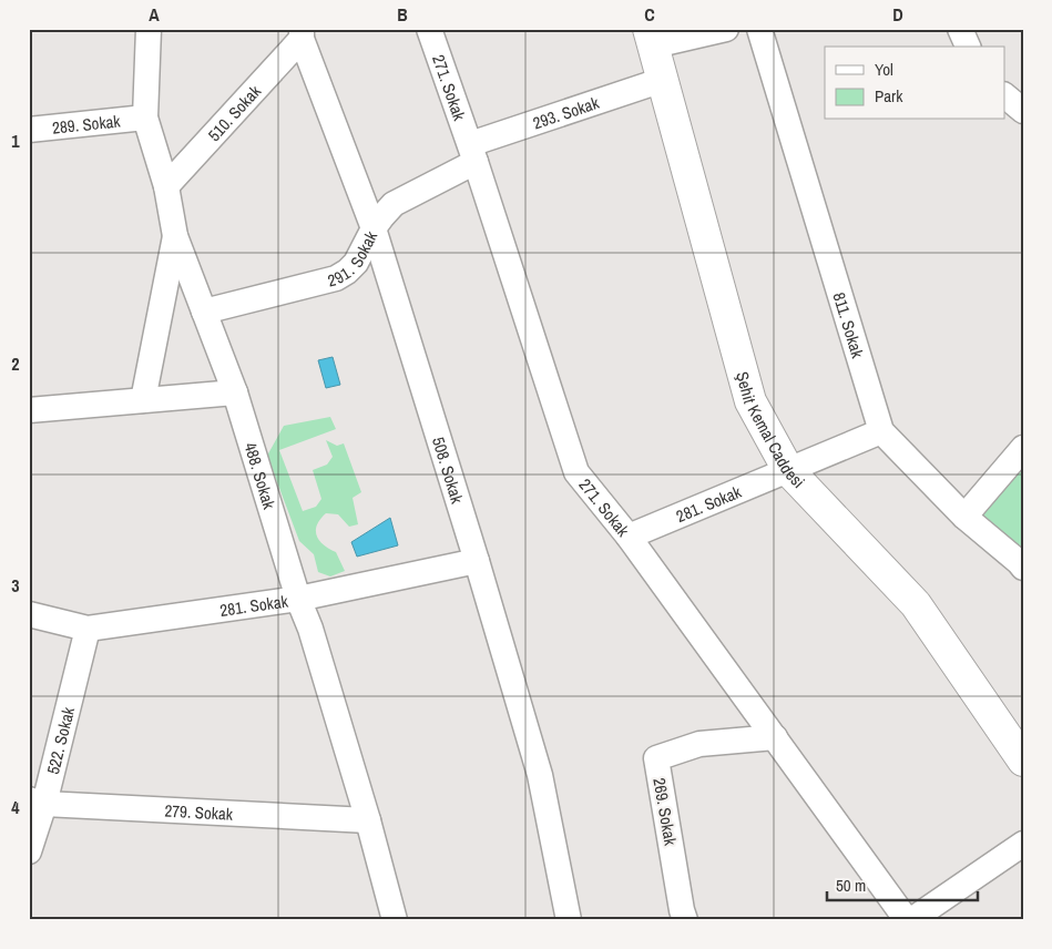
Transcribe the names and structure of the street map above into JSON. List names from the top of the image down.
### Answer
{
  "streets": {
    "main road": ["Şehit Kemal Caddesi"],
    "street": [
      "271. Sokak",
      "510. Sokak",
      "293. Sokak",
      "289. Sokak",
      "291. Sokak",
      "811. Sokak",
      "508. Sokak",
      "488. Sokak",
      "281. Sokak",
      "522. Sokak",
      "279. Sokak",
      "269. Sokak"
    ]
  },
  "crossings": [
    ["271. Sokak", "293. Sokak"],
    ["271. Sokak", "291. Sokak"],
    ["271. Sokak", "281. Sokak"],
    ["271. Sokak", "269. Sokak"],
    ["510. Sokak", "508. Sokak"],
    ["510. Sokak", "488. Sokak"],
    ["293. Sokak", "291. Sokak"],
    ["293. Sokak", "Şehit Kemal Caddesi"],
    ["289. Sokak", "488. Sokak"],
    ["291. Sokak", "508. Sokak"],
    ["291. Sokak", "488. Sokak"],
    ["811. Sokak", "281. Sokak"],
    ["Şehit Kemal Caddesi", "281. Sokak"],
    ["508. Sokak", "281. Sokak"],
    ["488. Sokak", "281. Sokak"],
    ["488. Sokak", "279. Sokak"],
    ["281. Sokak", "522. Sokak"],
    ["522. Sokak", "279. Sokak"]
  ],
  "legend": ["Yol", "Park"],
  "scale_bar": "50 m",
  "grid": {
    "columns": [
      "A",
      "B",
      "C",
      "D"
    ],
    "rows": [
      "1",
      "2",
      "3",
      "4"
    ]
  }
}
